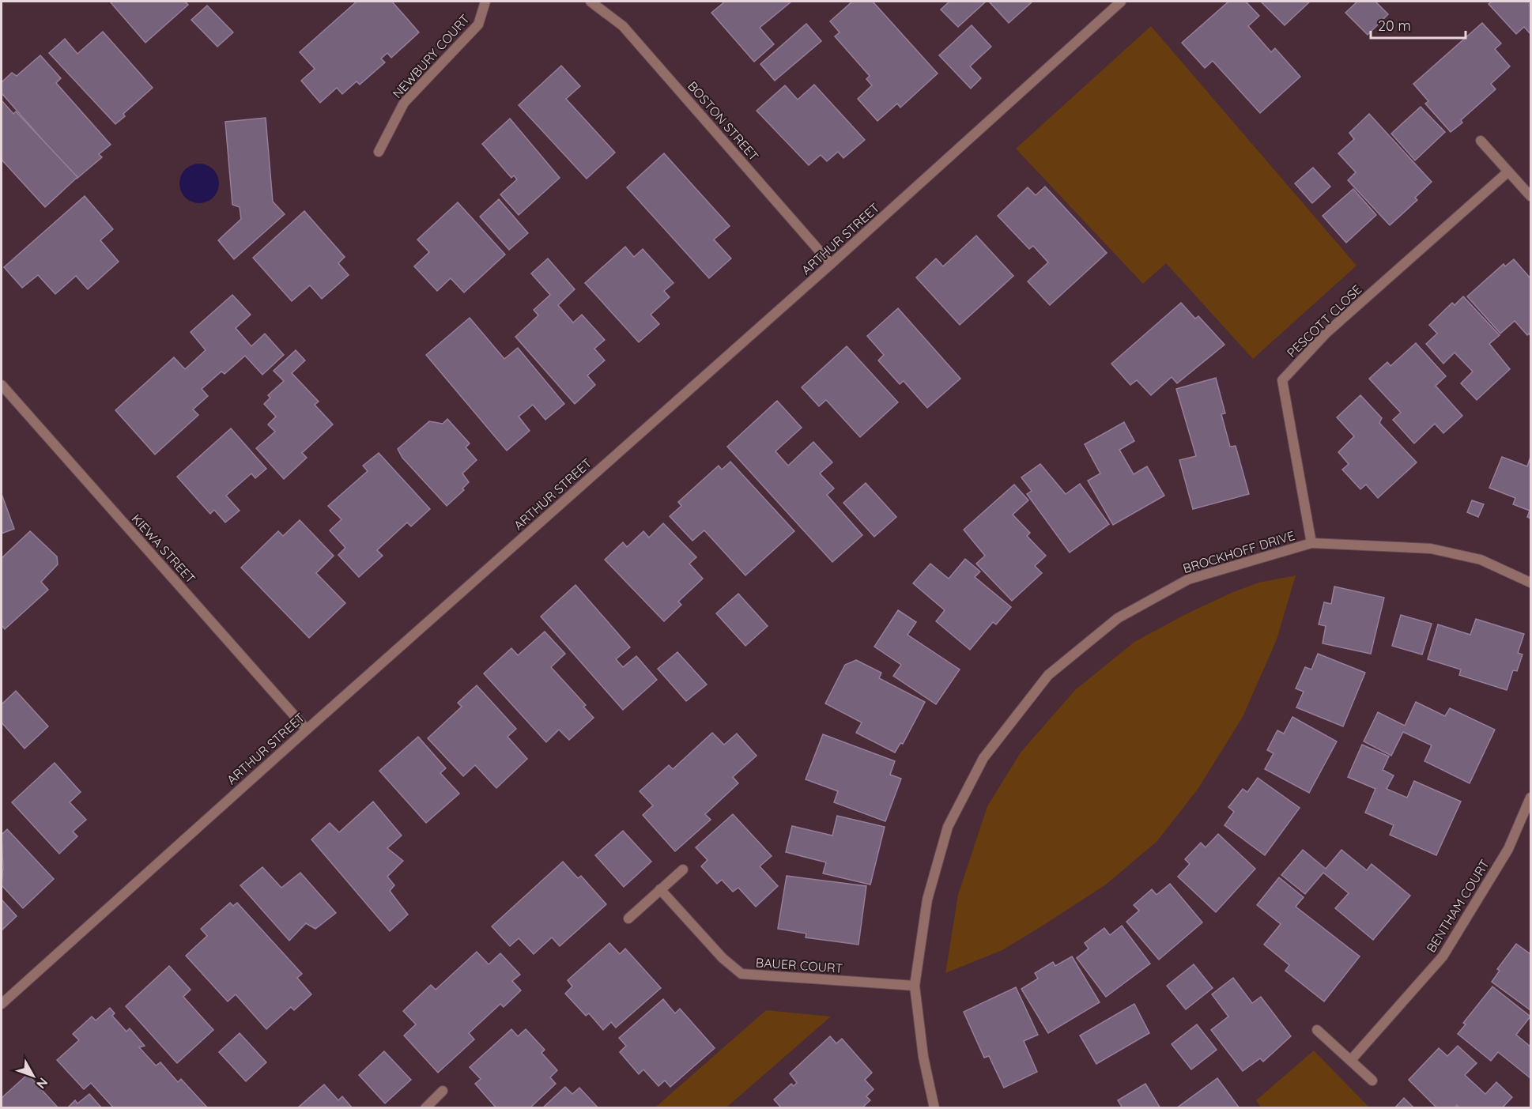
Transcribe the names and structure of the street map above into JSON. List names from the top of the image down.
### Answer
{
  "streets": {
    "street": [
      "NEWBURY COURT",
      "BOSTON STREET",
      "ARTHUR STREET",
      "PESCOTT CLOSE",
      "KIEWA STREET",
      "BROCKHOFF DRIVE",
      "BENTHAM COURT",
      "BAUER COURT"
    ]
  },
  "crossings": [
    ["BOSTON STREET", "ARTHUR STREET"],
    ["ARTHUR STREET", "KIEWA STREET"],
    ["PESCOTT CLOSE", "BROCKHOFF DRIVE"],
    ["BROCKHOFF DRIVE", "BAUER COURT"]
  ],
  "scale_bar": "20 m",
  "north": "bottom right"
}
